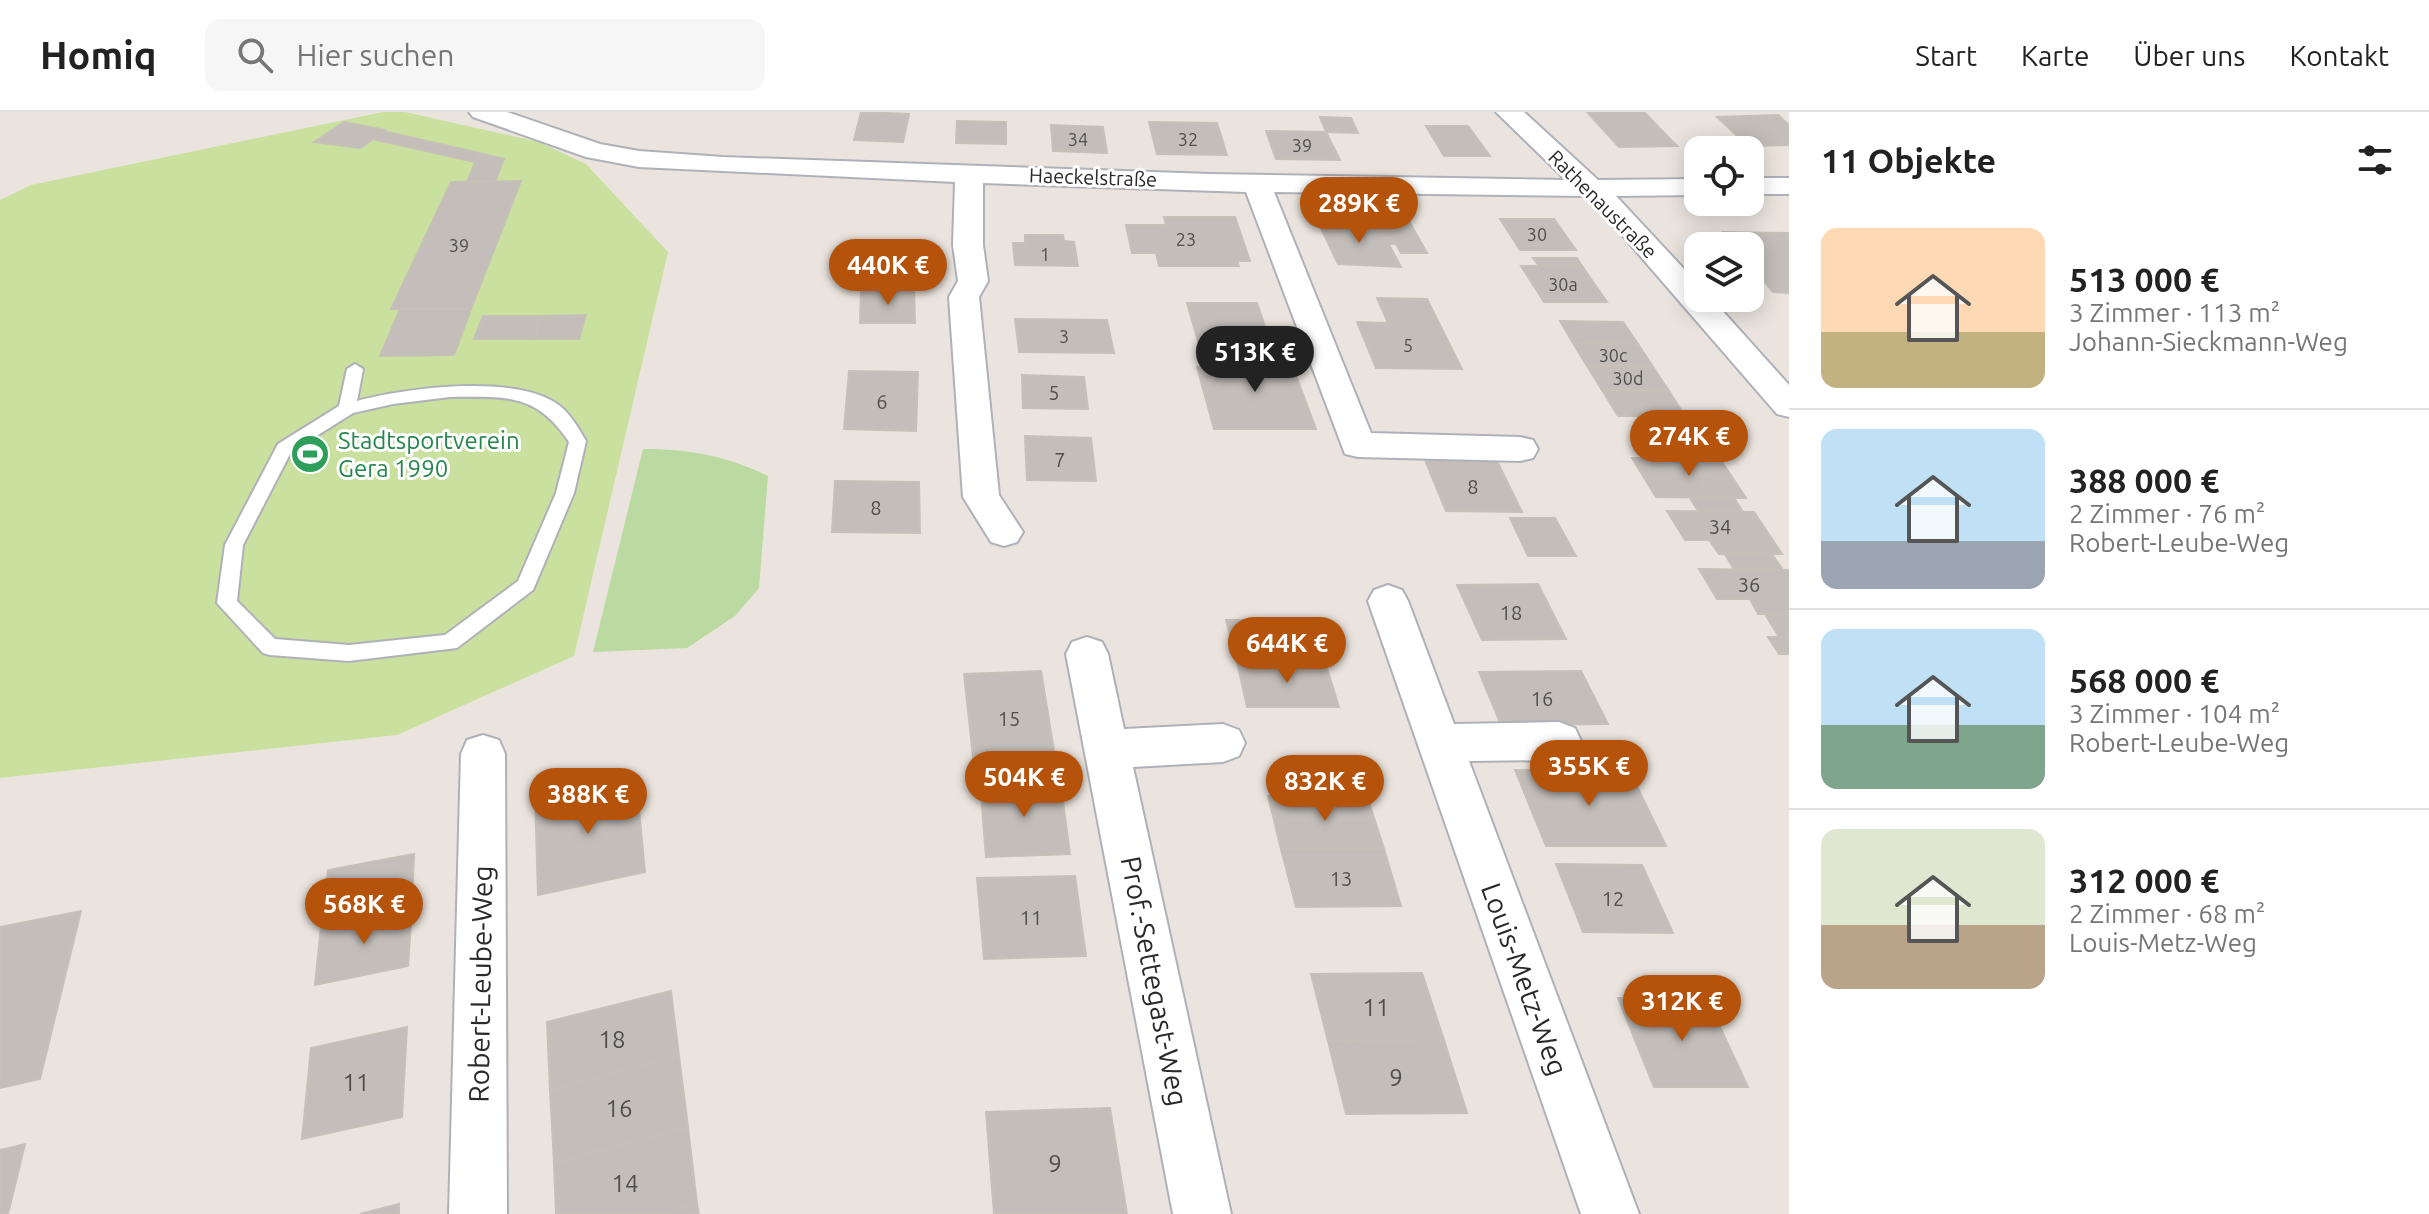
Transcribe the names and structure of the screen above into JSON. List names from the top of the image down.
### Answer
{
  "streets": {
    "street": [
      "Haeckelstraße",
      "Rathenaustraße",
      "Louis-Metz-Weg",
      "Prof.-Settegast-Weg",
      "Robert-Leube-Weg"
    ]
  },
  "crossings": [
    ["Haeckelstraße", "Rathenaustraße"]
  ],
  "places": {
    "sports": ["Stadtsportverein Gera 1990"]
  },
  "house_numbers": [
    "34",
    "32",
    "39",
    "30",
    "23",
    "39",
    "1",
    "30a",
    "3",
    "5",
    "30c",
    "30d",
    "5",
    "6",
    "7",
    "8",
    "8",
    "34",
    "36",
    "18",
    "16",
    "15",
    "13",
    "12",
    "11",
    "11",
    "18",
    "9",
    "11",
    "16",
    "9",
    "14"
  ],
  "page": {
    "header": "Homiq",
    "search": "Hier suchen",
    "nav": [
      "Start",
      "Karte",
      "Über uns",
      "Kontakt"
    ],
    "heading": "11 Objekte",
    "price": [
      "289K €",
      "440K €",
      "513K €",
      "274K €",
      "644K €",
      "355K €",
      "504K €",
      "832K €",
      "388K €",
      "568K €",
      "312K €"
    ],
    "list": [
      {
        "name": "513 000 €",
        "note": "3 Zimmer · 113 m² · Johann-Sieckmann-Weg"
      },
      {
        "name": "388 000 €",
        "note": "2 Zimmer · 76 m² · Robert-Leube-Weg"
      },
      {
        "name": "568 000 €",
        "note": "3 Zimmer · 104 m² · Robert-Leube-Weg"
      },
      {
        "name": "312 000 €",
        "note": "2 Zimmer · 68 m² · Louis-Metz-Weg"
      }
    ]
  }
}
